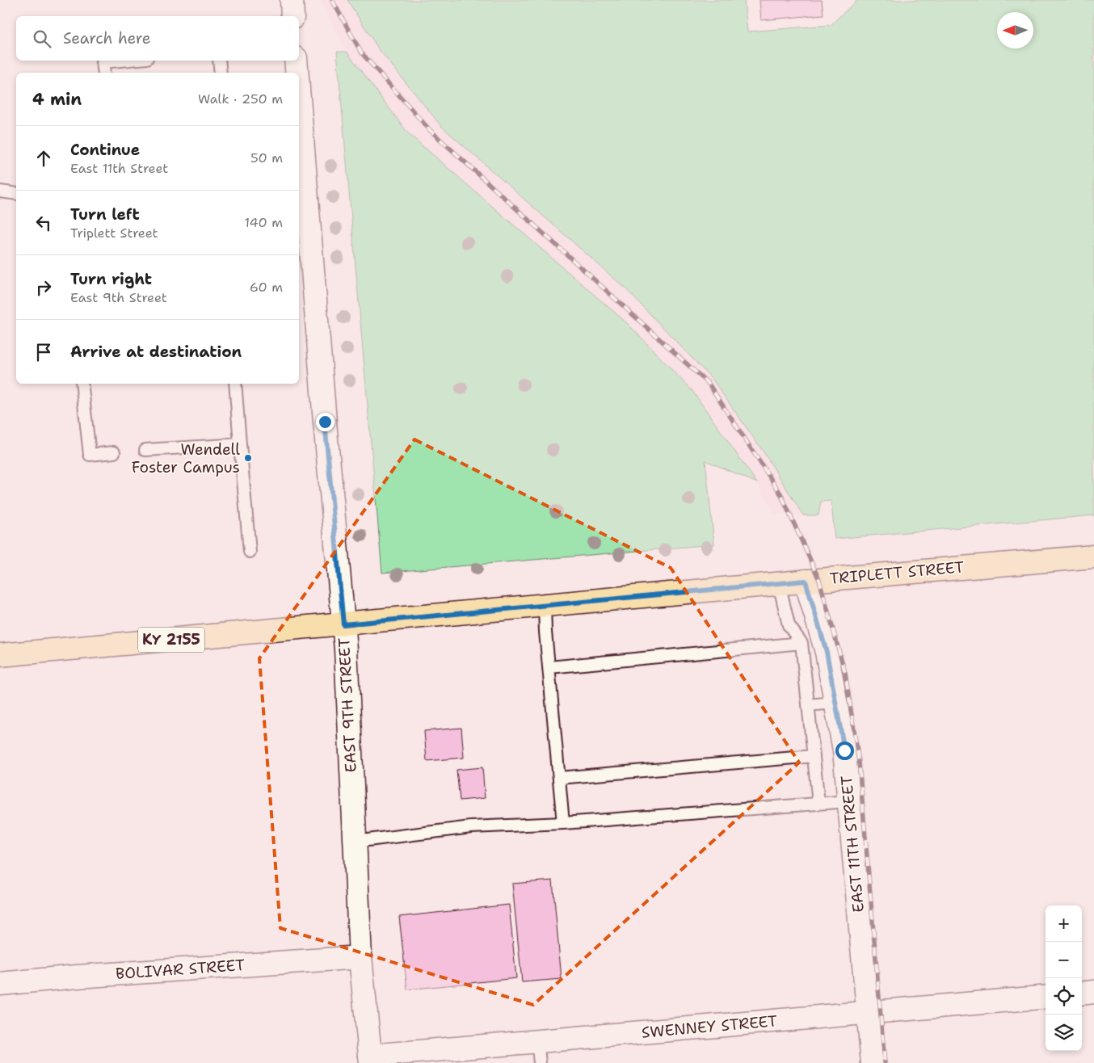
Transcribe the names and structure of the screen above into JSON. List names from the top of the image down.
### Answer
{
  "streets": {
    "main road": ["TRIPLETT STREET", "KY 2155"],
    "street": [
      "EAST 9TH STREET",
      "EAST 11TH STREET",
      "BOLIVAR STREET",
      "SWENNEY STREET"
    ]
  },
  "crossings": [
    ["TRIPLETT STREET", "EAST 9TH STREET"],
    ["TRIPLETT STREET", "EAST 11TH STREET"],
    ["EAST 9TH STREET", "BOLIVAR STREET"],
    ["EAST 9TH STREET", "SWENNEY STREET"],
    ["EAST 11TH STREET", "SWENNEY STREET"]
  ],
  "places": ["Wendell Foster Campus"],
  "north": "left",
  "page": {
    "search": "Search here",
    "heading": ["4 min", "Walk · 250 m"],
    "list": [
      ["Continue", "East 11th Street", "50 m"],
      ["Turn left", "Triplett Street", "140 m"],
      ["Turn right", "East 9th Street", "60 m"],
      "Arrive at destination"
    ],
    "map_buttons": ["+", "−"]
  }
}
